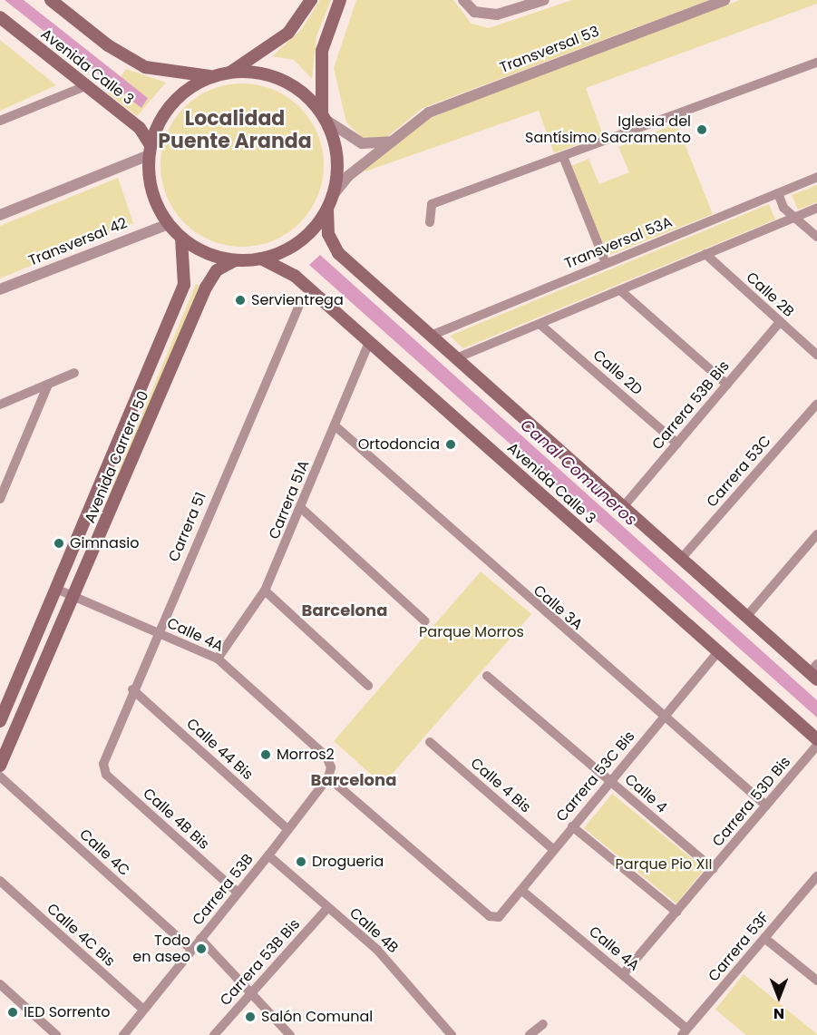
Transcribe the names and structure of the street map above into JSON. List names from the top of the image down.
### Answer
{
  "streets": {
    "main road": ["Avenida Calle 3", "Avenida Carrera 50"],
    "street": [
      "Transversal 53",
      "Transversal 42",
      "Transversal 53A",
      "Calle 2B",
      "Calle 2D",
      "Carrera 53B Bis",
      "Carrera 53C",
      "Carrera 51A",
      "Carrera 51",
      "Calle 3A",
      "Calle 4A",
      "Calle 44 Bis",
      "Carrera 53C Bis",
      "Calle 4 Bis",
      "Calle 4",
      "Carrera 53D Bis",
      "Calle 4B Bis",
      "Calle 4C",
      "Carrera 53B",
      "Calle 4B",
      "Calle 4C Bis",
      "Carrera 53F"
    ]
  },
  "crossings": [
    ["Transversal 53", "Avenida Calle 3"],
    ["Transversal 53", "Transversal 42"],
    ["Transversal 53", "Avenida Carrera 50"],
    ["Avenida Calle 3", "Transversal 42"],
    ["Avenida Calle 3", "Transversal 53A"],
    ["Avenida Calle 3", "Carrera 53B Bis"],
    ["Avenida Calle 3", "Avenida Carrera 50"],
    ["Avenida Calle 3", "Carrera 53C"],
    ["Avenida Calle 3", "Carrera 51A"],
    ["Avenida Calle 3", "Carrera 53C Bis"],
    ["Transversal 42", "Avenida Carrera 50"],
    ["Calle 2B", "Carrera 53B Bis"],
    ["Calle 2D", "Carrera 53B Bis"],
    ["Carrera 53B Bis", "Calle 4B"],
    ["Avenida Carrera 50", "Calle 4A"],
    ["Carrera 51A", "Calle 3A"],
    ["Carrera 51A", "Calle 4A"],
    ["Carrera 51", "Calle 4A"],
    ["Carrera 51", "Calle 44 Bis"],
    ["Carrera 51", "Calle 4B Bis"],
    ["Calle 3A", "Carrera 53C Bis"],
    ["Calle 3A", "Carrera 53D Bis"],
    ["Calle 4A", "Carrera 53C Bis"],
    ["Calle 4A", "Carrera 53D Bis"],
    ["Calle 4A", "Carrera 53B"],
    ["Calle 4A", "Carrera 53F"],
    ["Calle 44 Bis", "Carrera 53B"],
    ["Carrera 53C Bis", "Calle 4 Bis"],
    ["Carrera 53C Bis", "Calle 4"],
    ["Carrera 53C Bis", "Carrera 53B"],
    ["Calle 4", "Carrera 53D Bis"],
    ["Calle 4B Bis", "Carrera 53B"],
    ["Calle 4C", "Carrera 53B"],
    ["Carrera 53B", "Calle 4B"],
    ["Carrera 53B", "Calle 4C Bis"]
  ],
  "districts": ["Localidad Puente Aranda", "Barcelona", "Barcelona"],
  "water": ["Canal Comuneros"],
  "parks": ["Parque Morros", "Parque Pio XII"],
  "places": [
    "Iglesia del Santísimo Sacramento",
    "Servientrega",
    "Ortodoncia",
    "Gimnasio",
    "Morros2",
    "Drogueria",
    "Todo en aseo",
    "IED Sorrento",
    "Salón Comunal"
  ],
  "north": "bottom"
}
